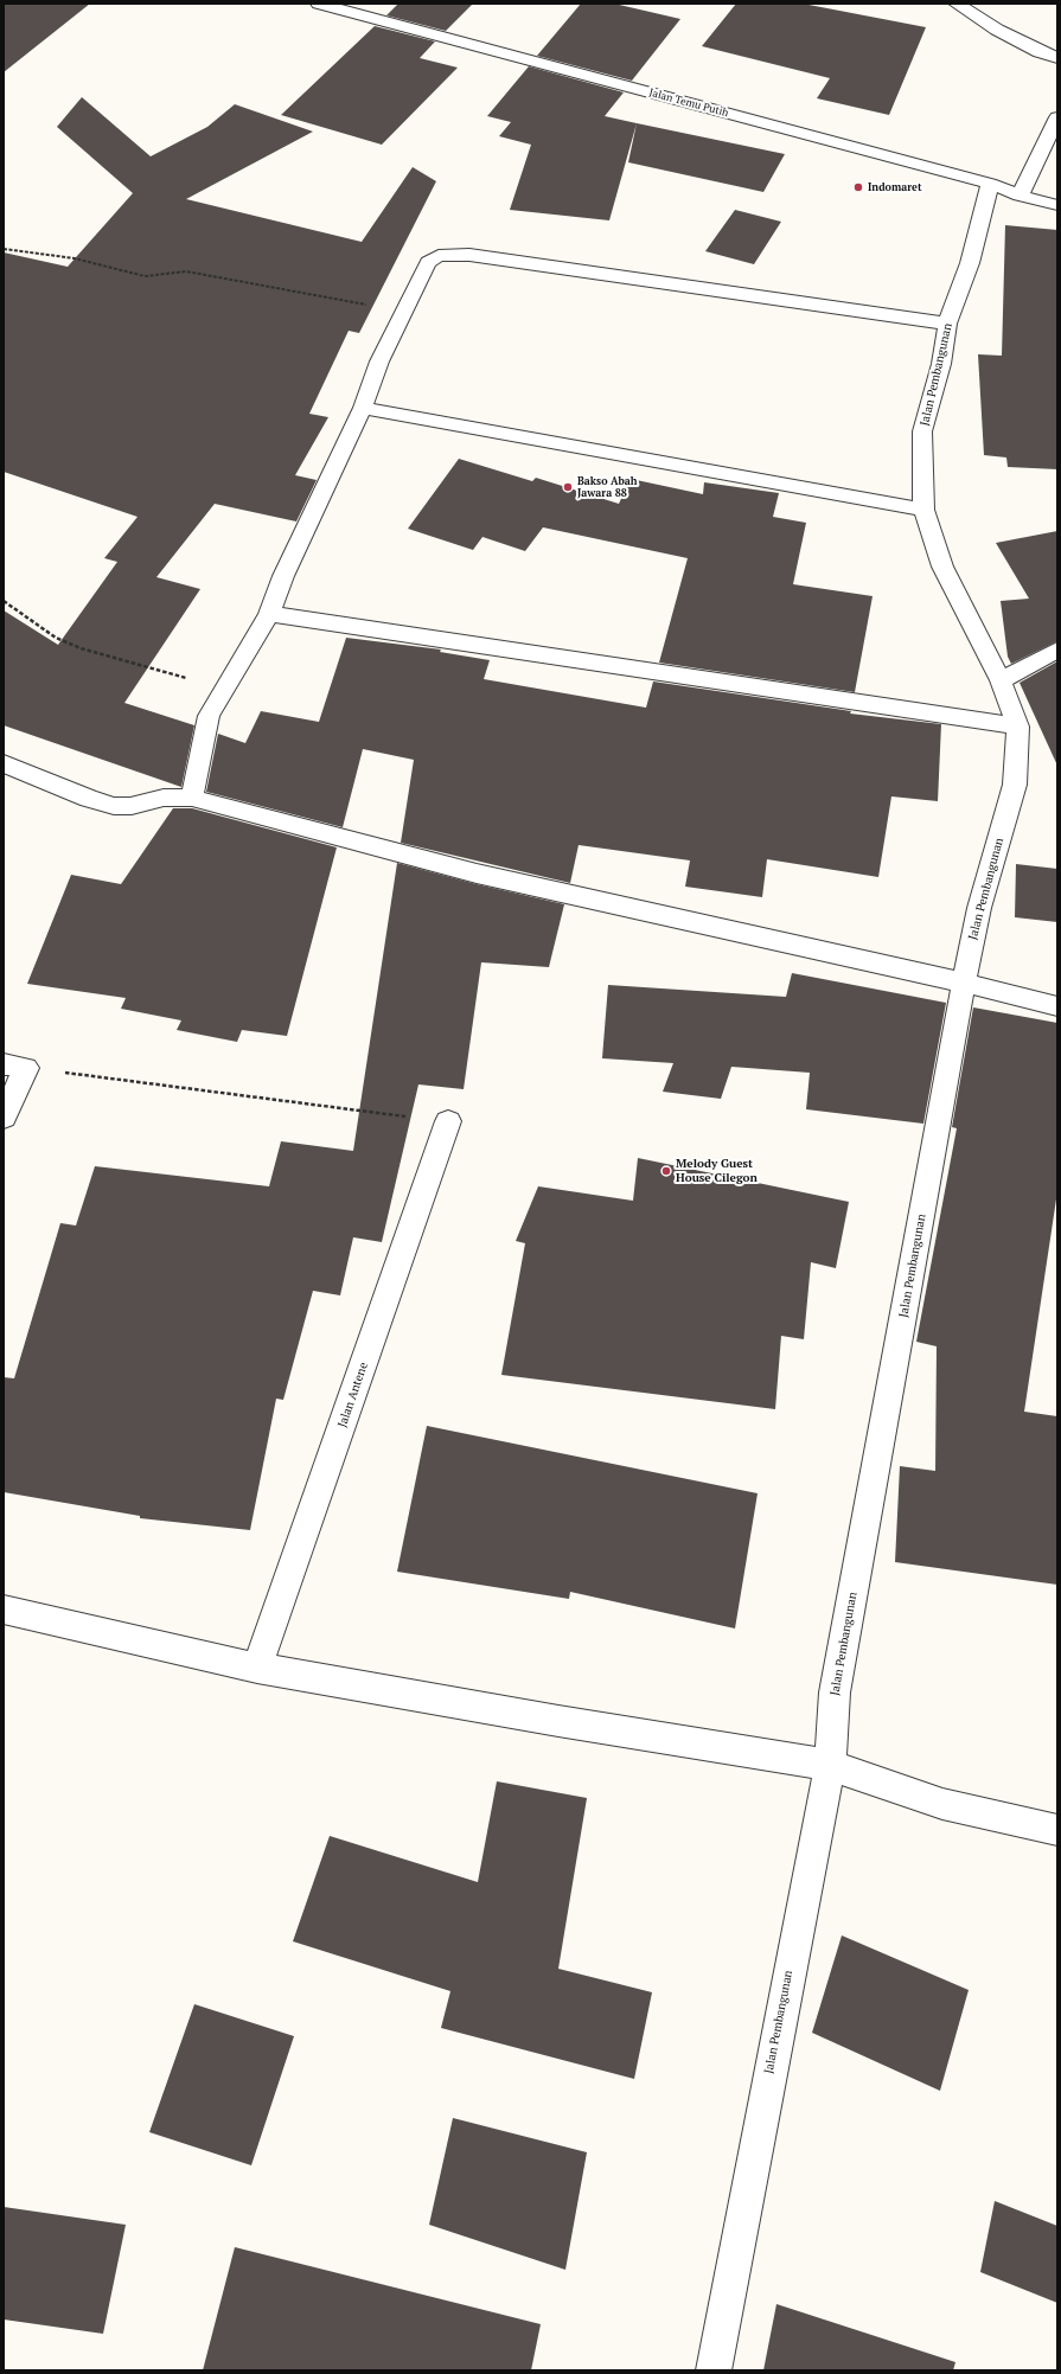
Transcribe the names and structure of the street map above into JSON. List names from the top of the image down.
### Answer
{
  "streets": {
    "street": ["Jalan Temu Putih", "Jalan Pembangunan", "Jalan Antene"]
  },
  "crossings": [
    ["Jalan Temu Putih", "Jalan Pembangunan"]
  ],
  "places": ["Indomaret", "Bakso Abah Jawara 88", "Melody Guest House Cilegon"]
}
